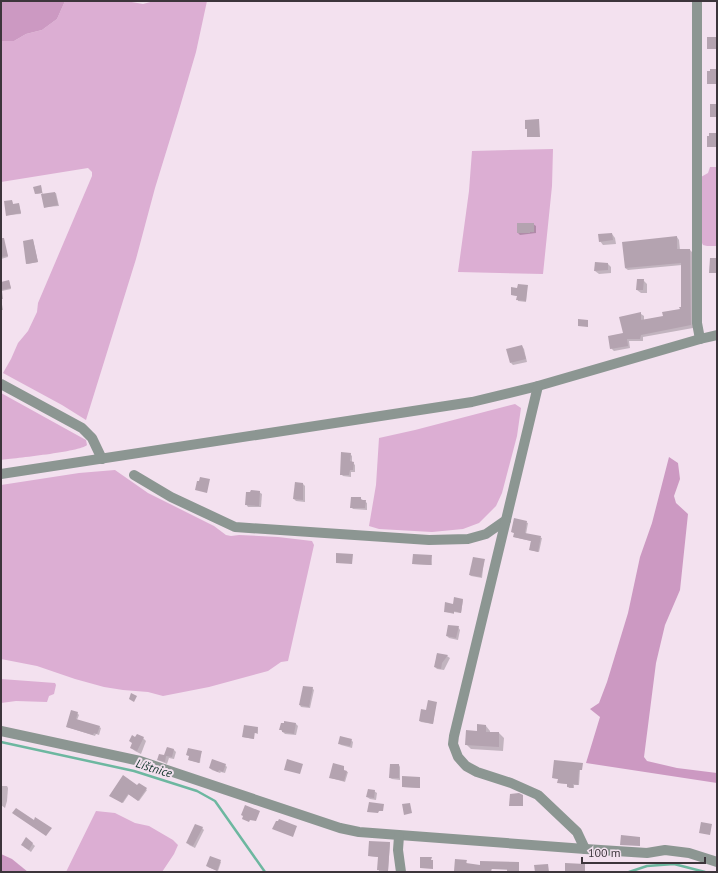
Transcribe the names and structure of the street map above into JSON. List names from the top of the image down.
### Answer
{
  "water": ["Líštnice"],
  "scale_bar": "100 m"
}
